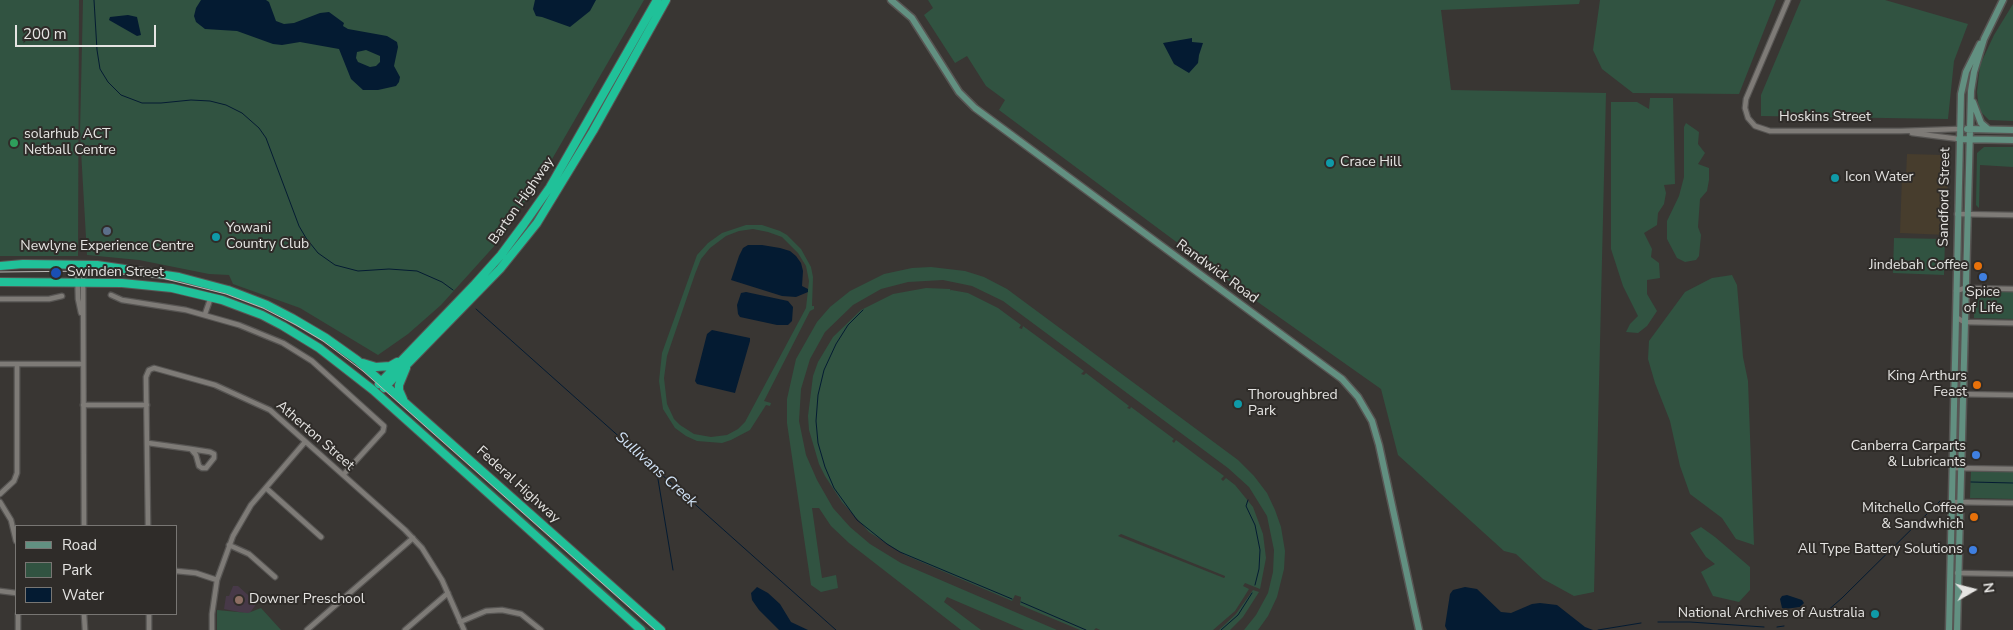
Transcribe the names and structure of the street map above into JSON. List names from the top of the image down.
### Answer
{
  "streets": {
    "highway": ["Barton Highway", "Federal Highway"],
    "main road": ["Hoskins Street", "Sandford Street", "Randwick Road"],
    "street": ["Atherton Street"]
  },
  "crossings": [
    ["Hoskins Street", "Sandford Street"],
    ["Barton Highway", "Federal Highway"]
  ],
  "water": ["Sullivans Creek"],
  "places": [
    "solarhub ACT Netball Centre",
    "Crace Hill",
    "Icon Water",
    "Newlyne Experience Centre",
    "Yowani Country Club",
    "Jindebah Coffee",
    "Swinden Street",
    "Spice of Life",
    "King Arthurs Feast",
    "Thoroughbred Park",
    "Canberra Carparts & Lubricants",
    "Mitchello Coffee & Sandwhich",
    "All Type Battery Solutions",
    "Downer Preschool",
    "National Archives of Australia"
  ],
  "legend": ["Road", "Park", "Water"],
  "scale_bar": "200 m",
  "north": "right"
}
